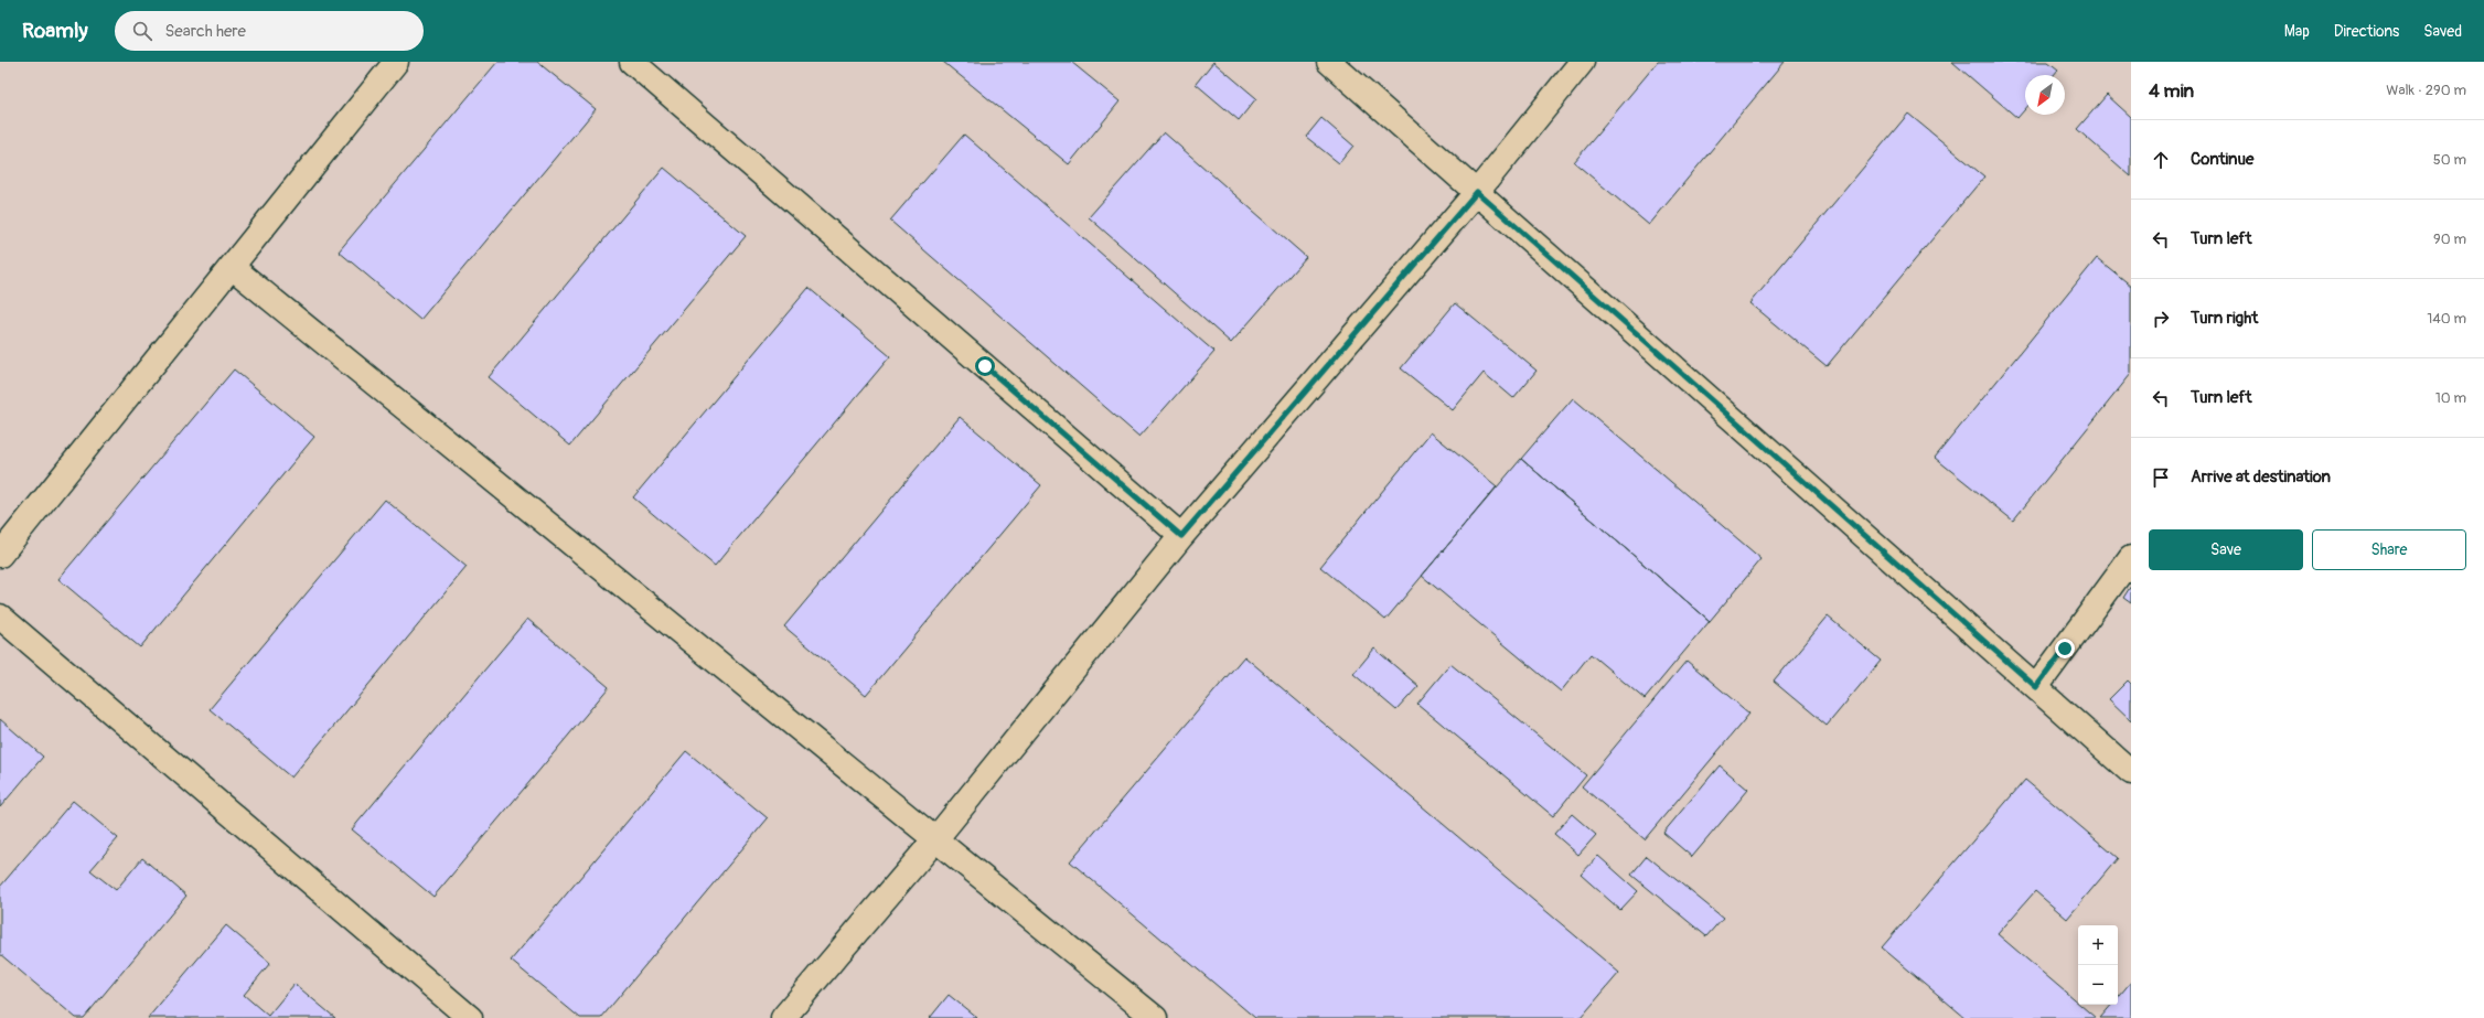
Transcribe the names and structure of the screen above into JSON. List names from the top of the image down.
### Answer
{
  "north": "bottom left",
  "page": {
    "header": "Roamly",
    "search": "Search here",
    "nav": ["Map", "Directions", "Saved"],
    "heading": ["4 min", "Walk · 290 m"],
    "list": [
      ["Continue", "50 m"],
      ["Turn left", "90 m"],
      ["Turn right", "140 m"],
      ["Turn left", "10 m"],
      "Arrive at destination"
    ],
    "buttons": ["Save", "Share"],
    "map_buttons": ["+", "−"]
  }
}
